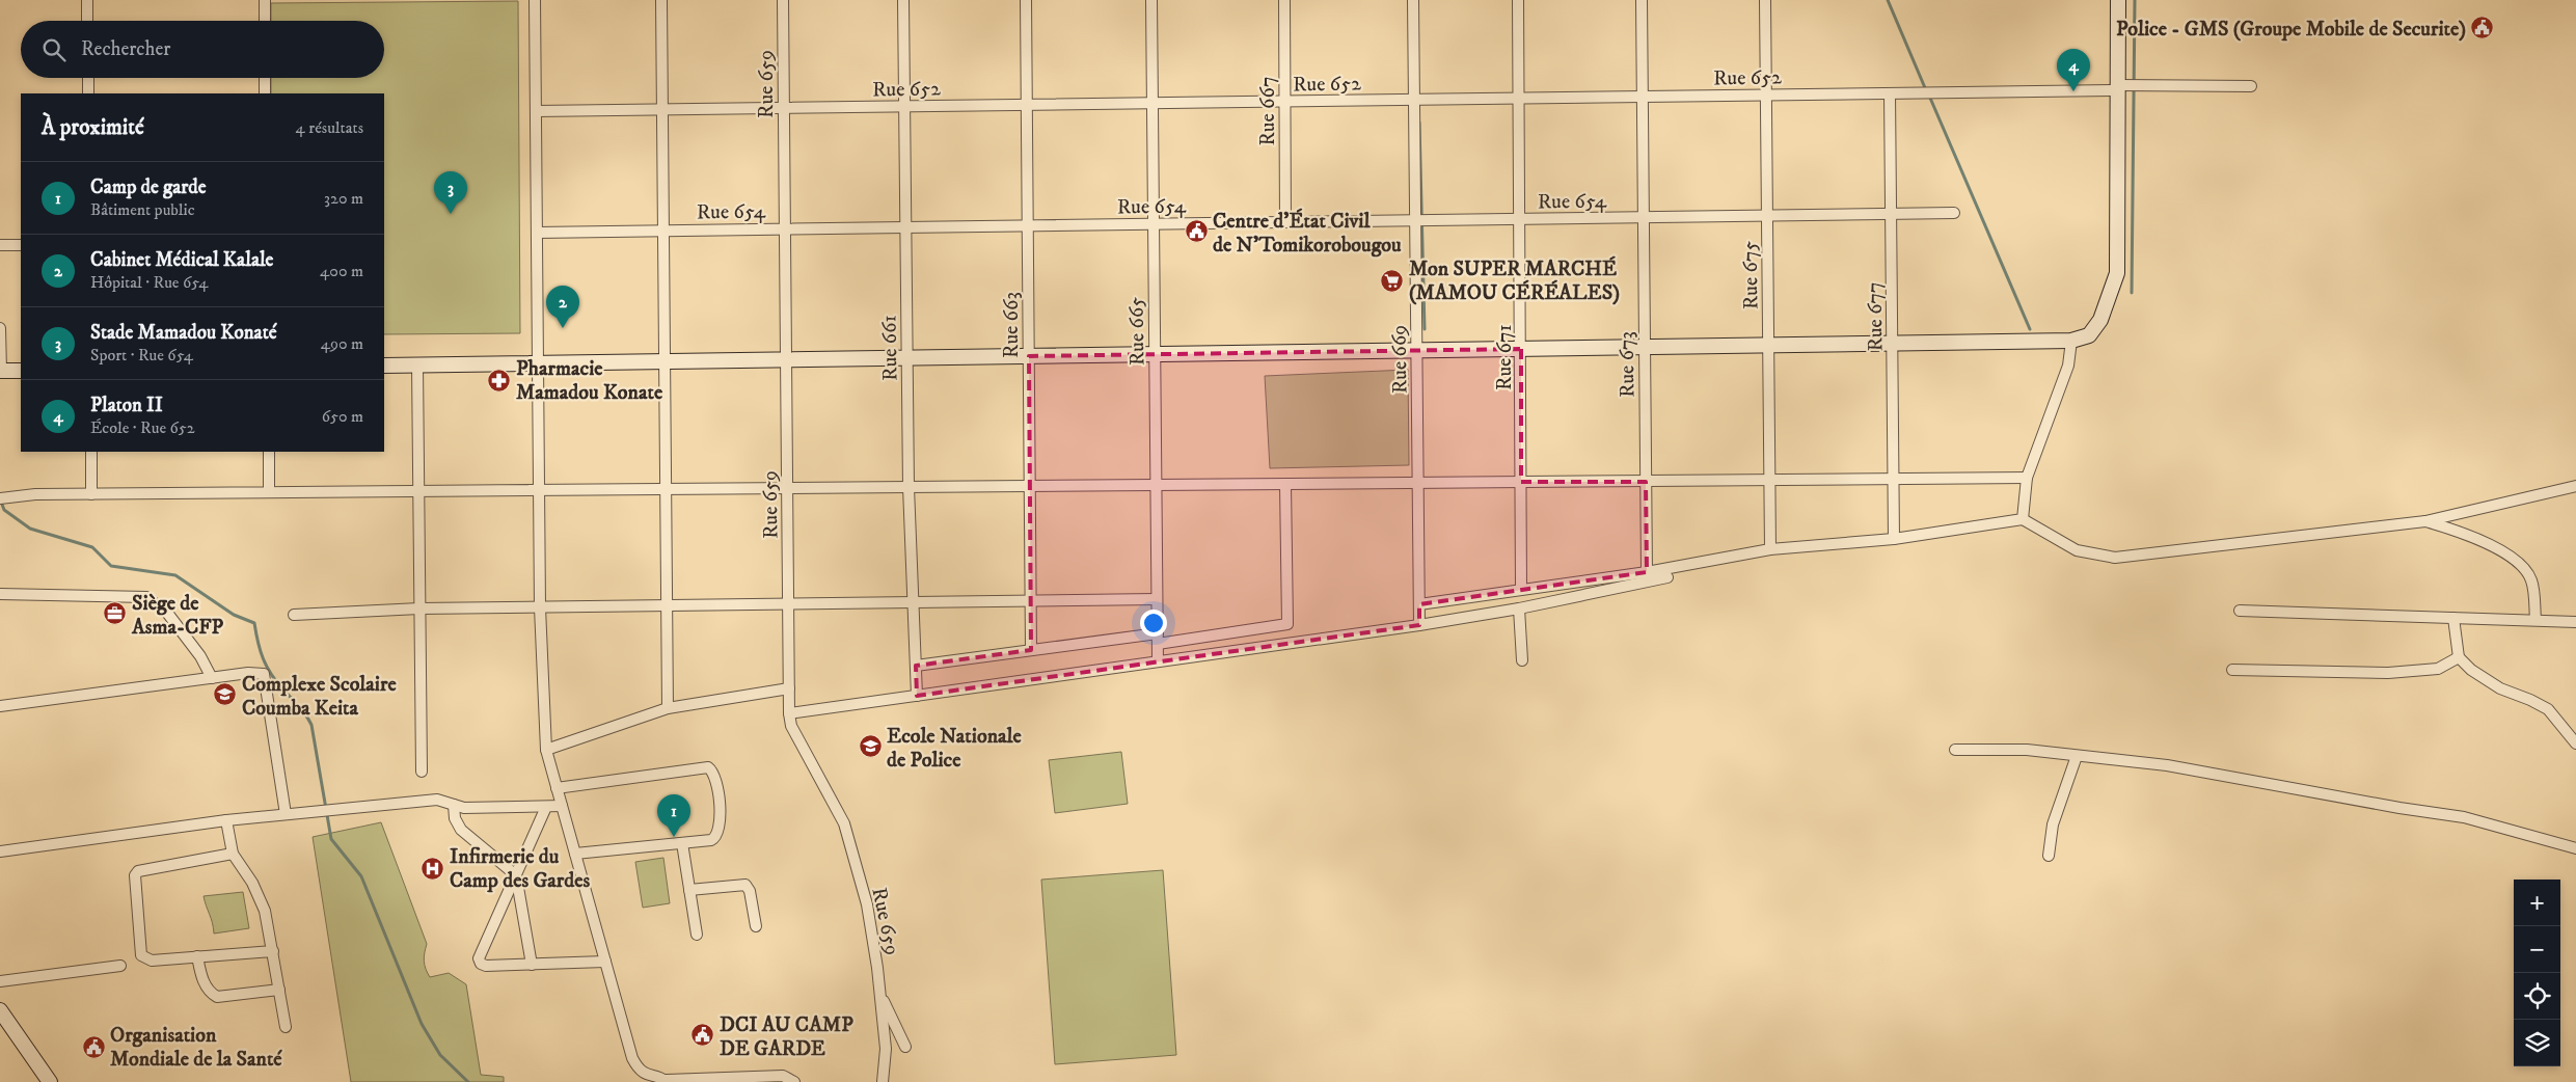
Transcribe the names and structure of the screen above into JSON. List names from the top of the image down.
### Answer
{
  "streets": {
    "street": [
      "Rue 652",
      "Rue 659",
      "Rue 667",
      "Rue 654",
      "Rue 675",
      "Rue 677",
      "Rue 663",
      "Rue 665",
      "Rue 661",
      "Rue 671",
      "Rue 669",
      "Rue 673"
    ]
  },
  "crossings": [
    ["Rue 652", "Rue 659"],
    ["Rue 652", "Rue 667"],
    ["Rue 652", "Rue 675"],
    ["Rue 652", "Rue 677"],
    ["Rue 652", "Rue 663"],
    ["Rue 652", "Rue 665"],
    ["Rue 652", "Rue 661"],
    ["Rue 652", "Rue 671"],
    ["Rue 652", "Rue 669"],
    ["Rue 652", "Rue 673"],
    ["Rue 659", "Rue 654"],
    ["Rue 667", "Rue 654"],
    ["Rue 654", "Rue 675"],
    ["Rue 654", "Rue 677"],
    ["Rue 654", "Rue 663"],
    ["Rue 654", "Rue 665"],
    ["Rue 654", "Rue 661"],
    ["Rue 654", "Rue 671"],
    ["Rue 654", "Rue 669"],
    ["Rue 654", "Rue 673"]
  ],
  "places": {
    "public building": [
      "Police - GMS (Groupe Mobile de Securite)",
      "Centre d'État Civil de N'Tomikorobougou",
      "DCI AU CAMP DE GARDE",
      "Organisation Mondiale de la Santé"
    ],
    "supermarket": ["Mon SUPER MARCHÉ (MAMOU CÉRÉALES)"],
    "pharmacy": ["Pharmacie Mamadou Konate"],
    "office": ["Siège de Asma-CFP"],
    "school or university": ["Complexe Scolaire Coumba Keita", "Ecole Nationale de Police"],
    "hospital": ["Infirmerie du Camp des Gardes"]
  },
  "page": {
    "search": "Rechercher",
    "pins": [
      "4",
      "3",
      "2",
      "1"
    ],
    "heading": ["À proximité", "4 résultats"],
    "list": [
      {
        "mark": "1",
        "name": "Camp de garde",
        "note": "Bâtiment public",
        "value": "320 m"
      },
      {
        "mark": "2",
        "name": "Cabinet Médical Kalale",
        "note": "Hôpital · Rue 654",
        "value": "400 m"
      },
      {
        "mark": "3",
        "name": "Stade Mamadou Konaté",
        "note": "Sport · Rue 654",
        "value": "490 m"
      },
      {
        "mark": "4",
        "name": "Platon II",
        "note": "École · Rue 652",
        "value": "650 m"
      }
    ],
    "map_buttons": ["+", "−"]
  }
}
